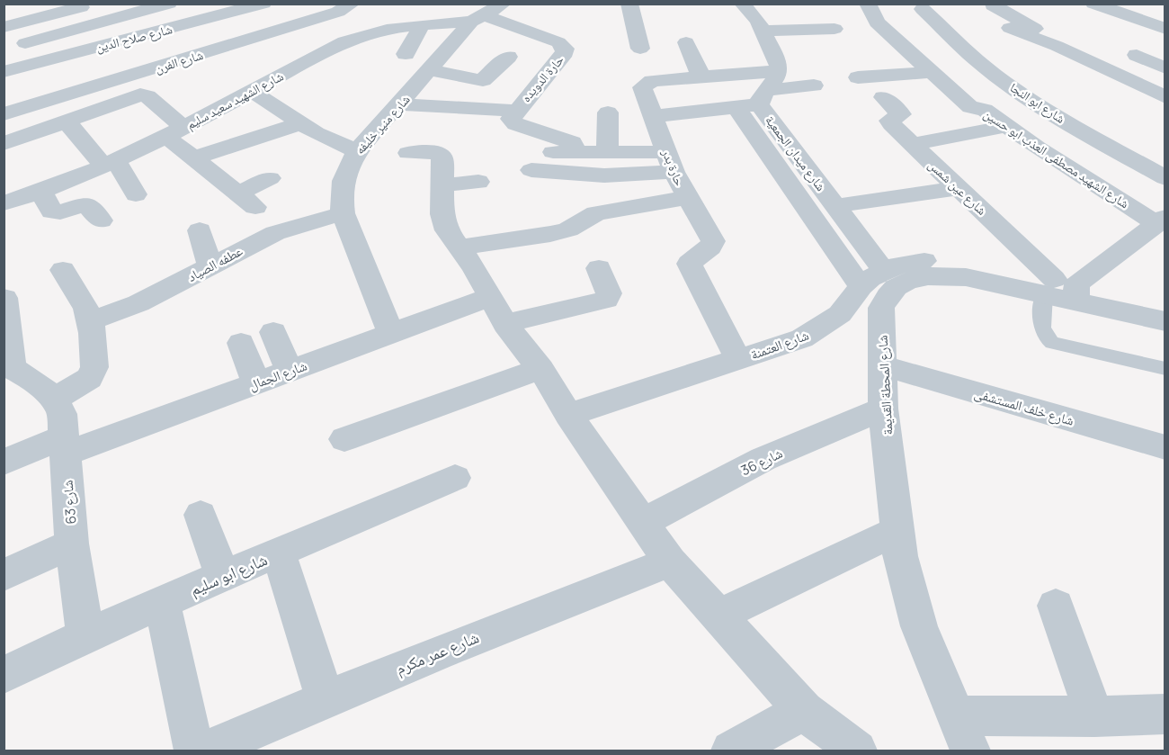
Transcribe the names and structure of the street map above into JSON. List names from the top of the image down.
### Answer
{
  "streets": {
    "street": [
      "شارع صلاح الدين",
      "شارع الفرن",
      "حارة الدويده",
      "شارع الشهيد سعيد سليم",
      "شارع ابو النجا",
      "شارع منير خليفه",
      "شارع ميدان الجمعية",
      "شارع الشهيد مصطفى العذب ابو حسين",
      "حارة بدر",
      "شارع عين شمس",
      "عطفه الصياد",
      "شارع العتمنة",
      "شارع الجمال",
      "شارع المحطة القديمة",
      "شارع خلف المستشفى",
      "شارع 36",
      "شارع 63",
      "شارع ابو سليم",
      "شارع عمر مكرم"
    ]
  },
  "crossings": [
    ["حارة الدويده", "شارع الشهيد سعيد سليم"],
    ["حارة الدويده", "شارع منير خليفه"],
    ["شارع الشهيد سعيد سليم", "شارع منير خليفه"],
    ["شارع منير خليفه", "عطفه الصياد"],
    ["شارع منير خليفه", "شارع الجمال"],
    ["شارع ميدان الجمعية", "حارة بدر"],
    ["شارع ميدان الجمعية", "شارع العتمنة"],
    ["شارع ميدان الجمعية", "شارع المحطة القديمة"],
    ["حارة بدر", "شارع العتمنة"],
    ["شارع العتمنة", "شارع المحطة القديمة"],
    ["شارع الجمال", "شارع 63"],
    ["شارع المحطة القديمة", "شارع خلف المستشفى"],
    ["شارع المحطة القديمة", "شارع 36"],
    ["شارع 63", "شارع ابو سليم"]
  ]
}
